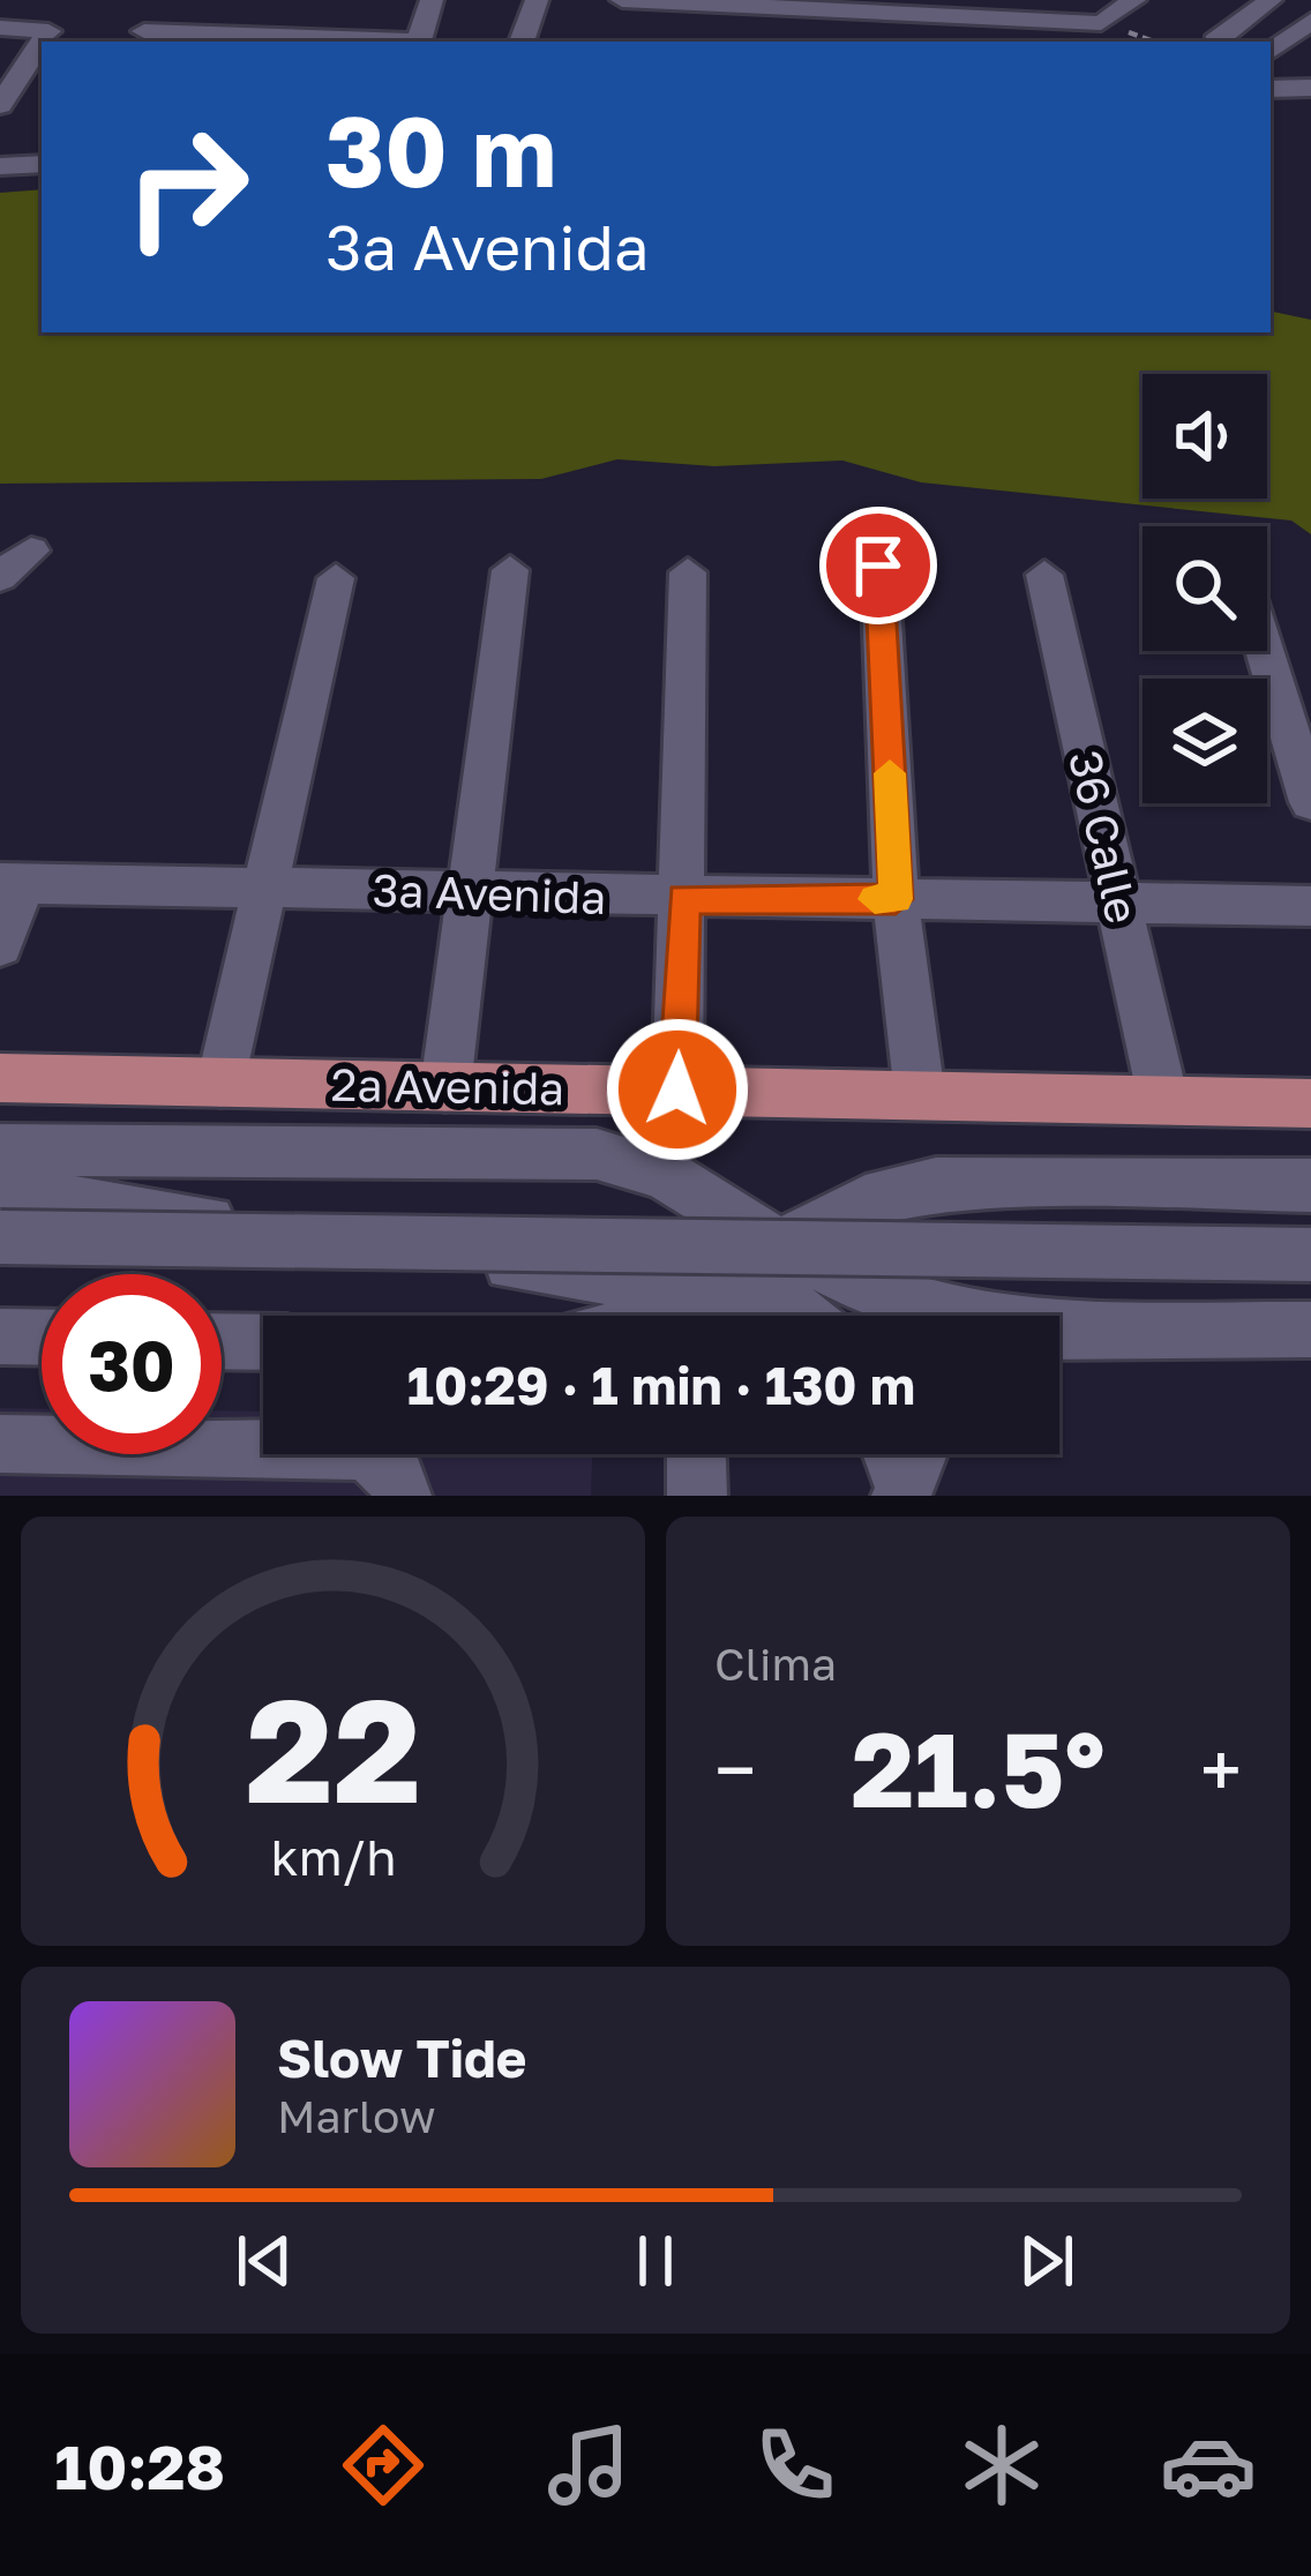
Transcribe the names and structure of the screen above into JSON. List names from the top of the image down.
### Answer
{
  "streets": {
    "main road": ["2a Avenida"],
    "street": ["36 Calle", "3a Avenida"]
  },
  "crossings": [
    ["36 Calle", "3a Avenida"],
    ["36 Calle", "2a Avenida"]
  ],
  "page": {
    "turn": ["30 m", "3a Avenida"],
    "limit": "30",
    "trip": "10:29 · 1 min · 130 m",
    "tile": "Clima",
    "heat": ["−", "21.5°", "+"],
    "song": ["Slow Tide", "Marlow"],
    "tabs": "10:28",
    "gauge": ["22", "km/h"]
  }
}
